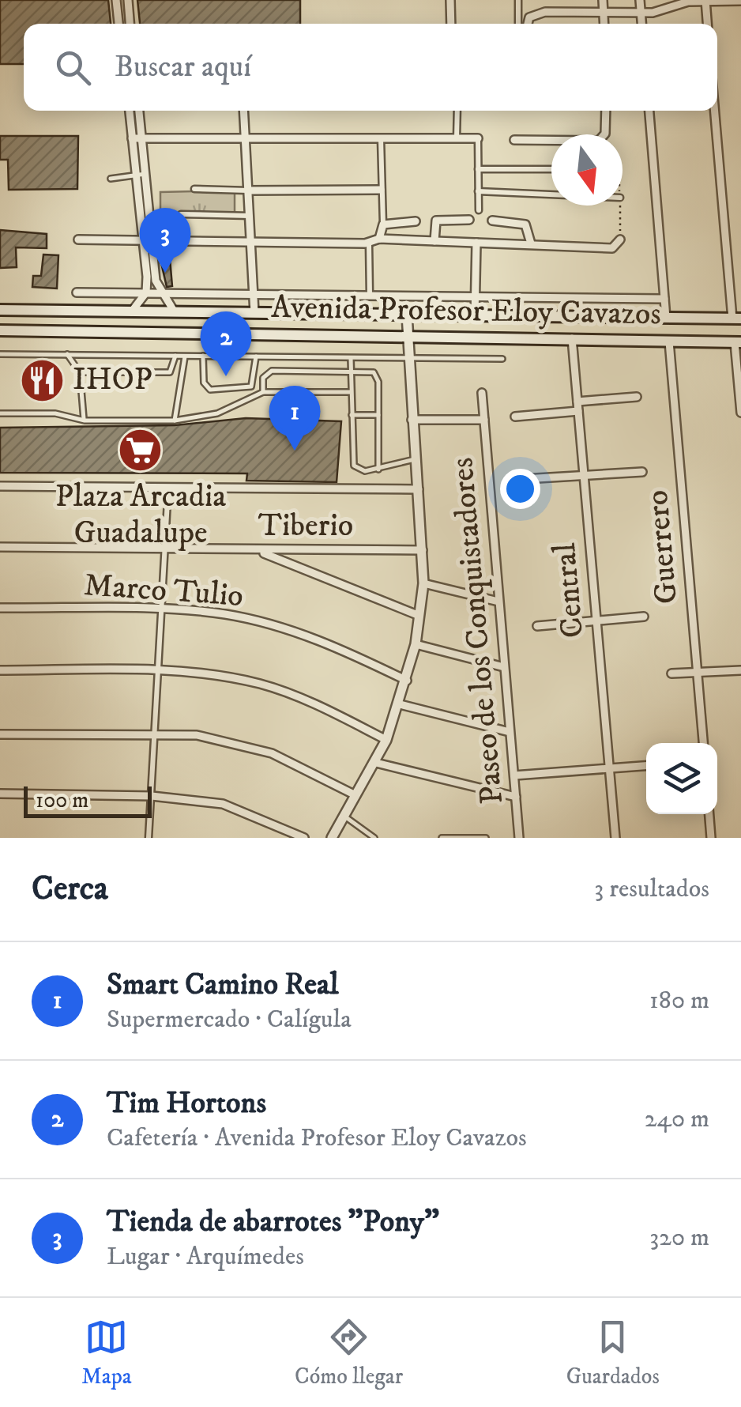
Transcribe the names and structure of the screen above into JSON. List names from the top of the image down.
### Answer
{
  "streets": {
    "main road": ["Avenida Profesor Eloy Cavazos"],
    "street": [
      "Tiberio",
      "Guerrero",
      "Central",
      "Marco Tulio",
      "Paseo de los Conquistadores"
    ]
  },
  "crossings": [
    ["Avenida Profesor Eloy Cavazos", "Guerrero"],
    ["Avenida Profesor Eloy Cavazos", "Central"]
  ],
  "places": {
    "restaurant": ["IHOP"],
    "supermarket": ["Plaza Arcadia Guadalupe"]
  },
  "scale_bar": "100 m",
  "north": "bottom",
  "page": {
    "search": "Buscar aquí",
    "pins": ["3", "2", "1"],
    "scale": "100 m",
    "heading": ["Cerca", "3 resultados"],
    "list": [
      {
        "mark": "1",
        "name": "Smart Camino Real",
        "note": "Supermercado · Calígula",
        "value": "180 m"
      },
      {
        "mark": "2",
        "name": "Tim Hortons",
        "note": "Cafetería · Avenida Profesor Eloy Cavazos",
        "value": "240 m"
      },
      {
        "mark": "3",
        "name": "Tienda de abarrotes \"Pony\"",
        "note": "Lugar · Arquímedes",
        "value": "320 m"
      }
    ],
    "nav": ["Mapa", "Cómo llegar", "Guardados"]
  }
}
